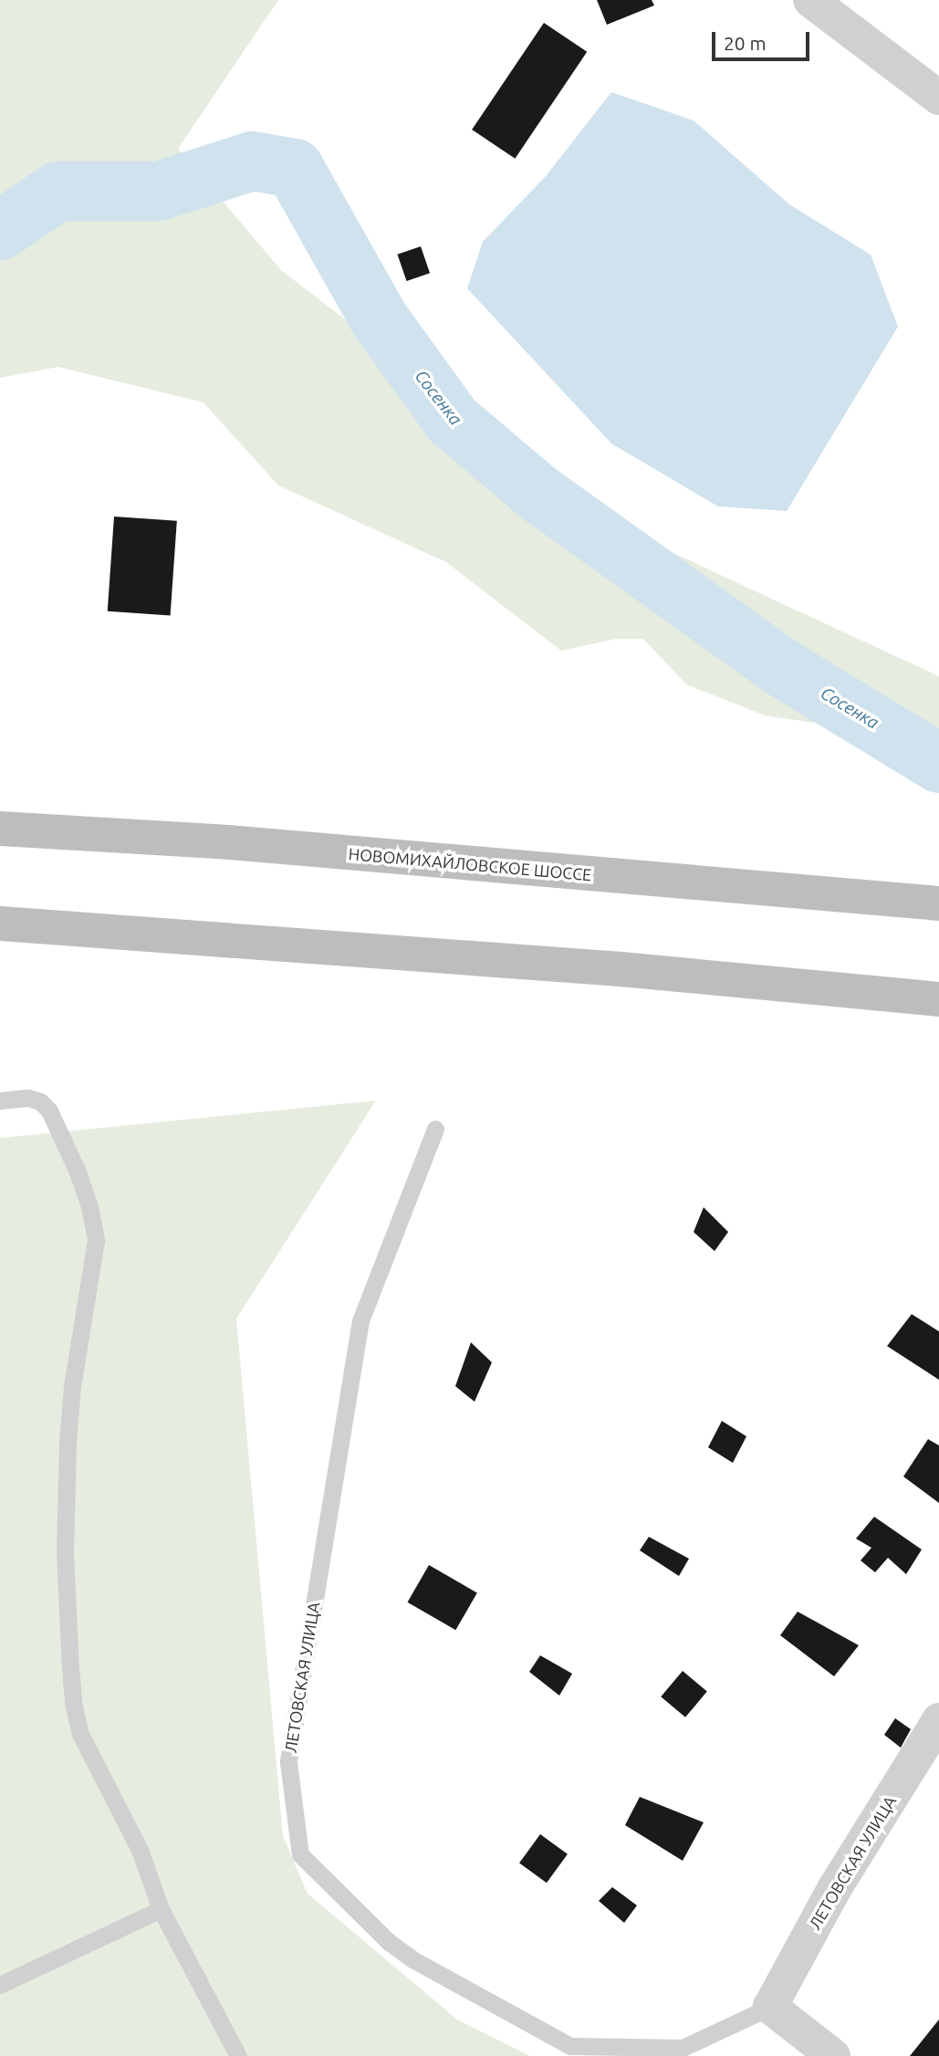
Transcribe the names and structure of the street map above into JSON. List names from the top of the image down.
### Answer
{
  "streets": {
    "main road": ["НОВОМИХАЙЛОВСКОЕ ШОССЕ"],
    "street": ["ЛЕТОВСКАЯ УЛИЦА"]
  },
  "water": ["Сосенка"],
  "scale_bar": "20 m"
}
